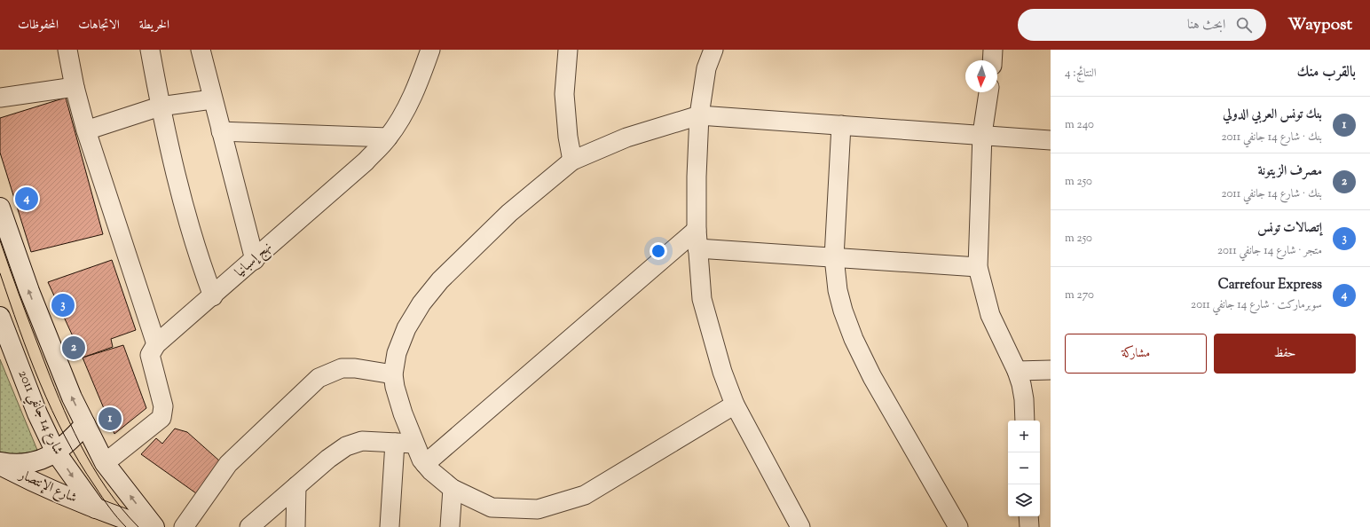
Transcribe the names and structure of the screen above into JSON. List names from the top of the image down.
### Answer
{
  "streets": {
    "street": ["نهج إسبانيا", "شارع 14 جانفي 2011", "شارع الإنتصار"]
  },
  "crossings": [
    ["شارع 14 جانفي 2011", "شارع الإنتصار"]
  ],
  "north": "bottom",
  "page": {
    "header": "Waypost",
    "search": "ابحث هنا",
    "nav": ["الخريطة", "الاتجاهات", "المحفوظات"],
    "heading": ["بالقرب منك", "النتائج: 4"],
    "list": [
      {
        "mark": "1",
        "name": "بنك تونس العربي الدولي",
        "note": "بنك · شارع 14 جانفي 2011",
        "value": "240 m"
      },
      {
        "mark": "2",
        "name": "مصرف الزيتونة",
        "note": "بنك · شارع 14 جانفي 2011",
        "value": "250 m"
      },
      {
        "mark": "3",
        "name": "إتصالات تونس",
        "note": "متجر · شارع 14 جانفي 2011",
        "value": "250 m"
      },
      {
        "mark": "4",
        "name": "Carrefour Express",
        "note": "سوبرماركت · شارع 14 جانفي 2011",
        "value": "270 m"
      }
    ],
    "pins": [
      "4",
      "3",
      "2",
      "1"
    ],
    "buttons": ["حفظ", "مشاركة"],
    "map_buttons": ["+", "−"]
  }
}
